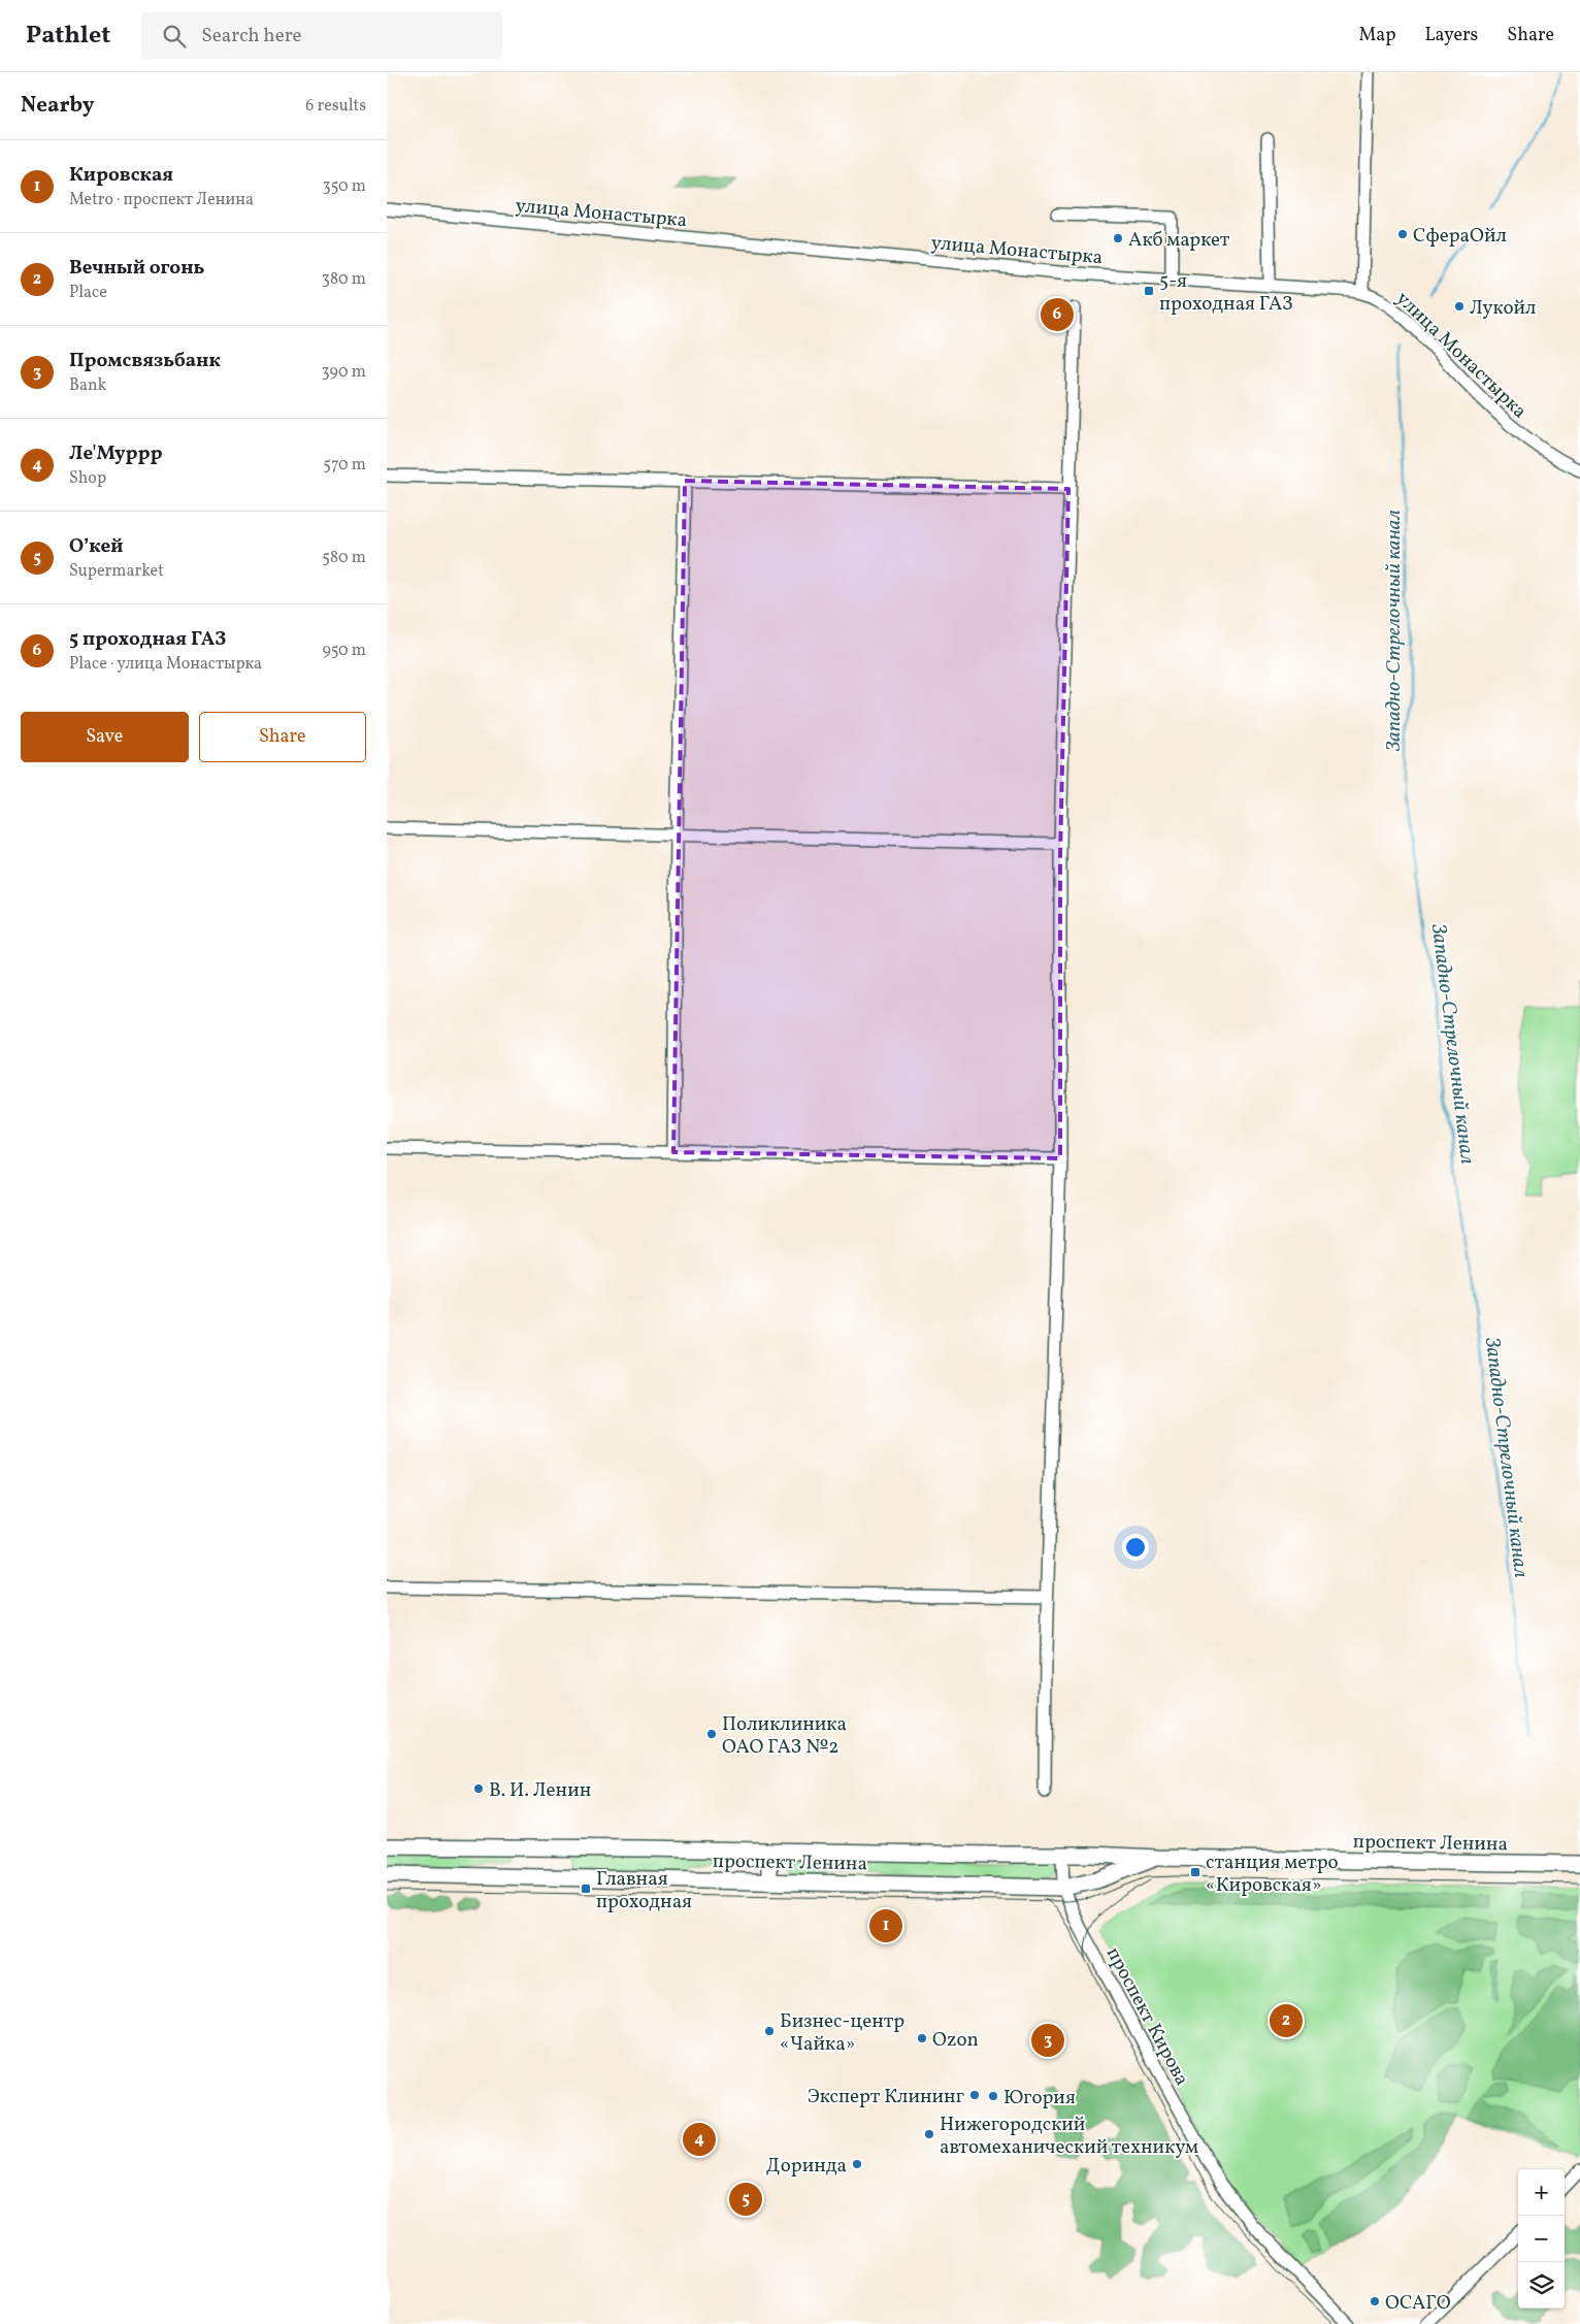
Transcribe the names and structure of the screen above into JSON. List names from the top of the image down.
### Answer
{
  "streets": {
    "main road": ["проспект Ленина"],
    "street": ["улица Монастырка", "проспект Кирова"]
  },
  "crossings": [
    ["проспект Ленина", "проспект Кирова"]
  ],
  "water": ["Западно-Стрелочный канал"],
  "places": {
    "other": [
      "СфераОйл",
      "Акб маркет",
      "Лукойл",
      "Поликлиника ОАО ГАЗ №2",
      "В. И. Ленин",
      "Бизнес-центр «Чайка»",
      "Ozon",
      "Эксперт Клининг",
      "Югория",
      "Нижегородский автомеханический техникум",
      "Доринда",
      "ОСАГО"
    ],
    "transit": ["5-я проходная ГАЗ", "станция метро «Кировская»", "Главная проходная"]
  },
  "page": {
    "header": "Pathlet",
    "search": "Search here",
    "nav": ["Map", "Layers", "Share"],
    "heading": ["Nearby", "6 results"],
    "list": [
      {
        "mark": "1",
        "name": "Кировская",
        "note": "Metro · проспект Ленина",
        "value": "350 m"
      },
      {
        "mark": "2",
        "name": "Вечный огонь",
        "note": "Place",
        "value": "380 m"
      },
      {
        "mark": "3",
        "name": "Промсвязьбанк",
        "note": "Bank",
        "value": "390 m"
      },
      {
        "mark": "4",
        "name": "Ле'Муррр",
        "note": "Shop",
        "value": "570 m"
      },
      {
        "mark": "5",
        "name": "О’кей",
        "note": "Supermarket",
        "value": "580 m"
      },
      {
        "mark": "6",
        "name": "5 проходная ГАЗ",
        "note": "Place · улица Монастырка",
        "value": "950 m"
      }
    ],
    "pins": [
      "6",
      "1",
      "2",
      "3",
      "4",
      "5"
    ],
    "buttons": ["Save", "Share"],
    "map_buttons": ["+", "−"]
  }
}
